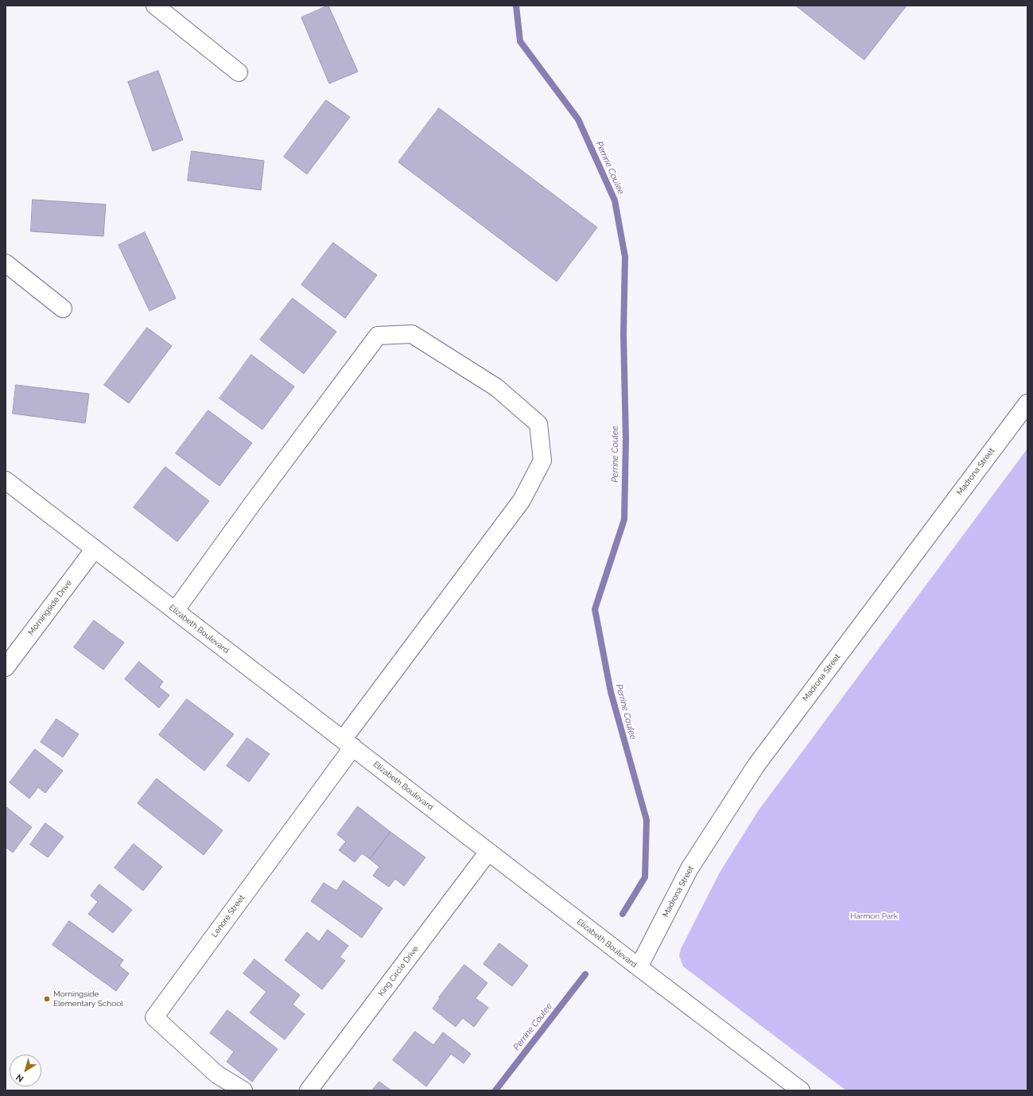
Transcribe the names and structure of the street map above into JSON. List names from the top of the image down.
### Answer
{
  "streets": {
    "street": [
      "Madrona Street",
      "Morningside Drive",
      "Elizabeth Boulevard",
      "Lenore Street",
      "King Circle Drive"
    ]
  },
  "crossings": [
    ["Madrona Street", "Elizabeth Boulevard"],
    ["Morningside Drive", "Elizabeth Boulevard"],
    ["Elizabeth Boulevard", "Lenore Street"],
    ["Elizabeth Boulevard", "King Circle Drive"]
  ],
  "water": ["Perrine Coulee"],
  "parks": ["Harmon Park"],
  "places": ["Morningside Elementary School"],
  "north": "bottom left"
}
